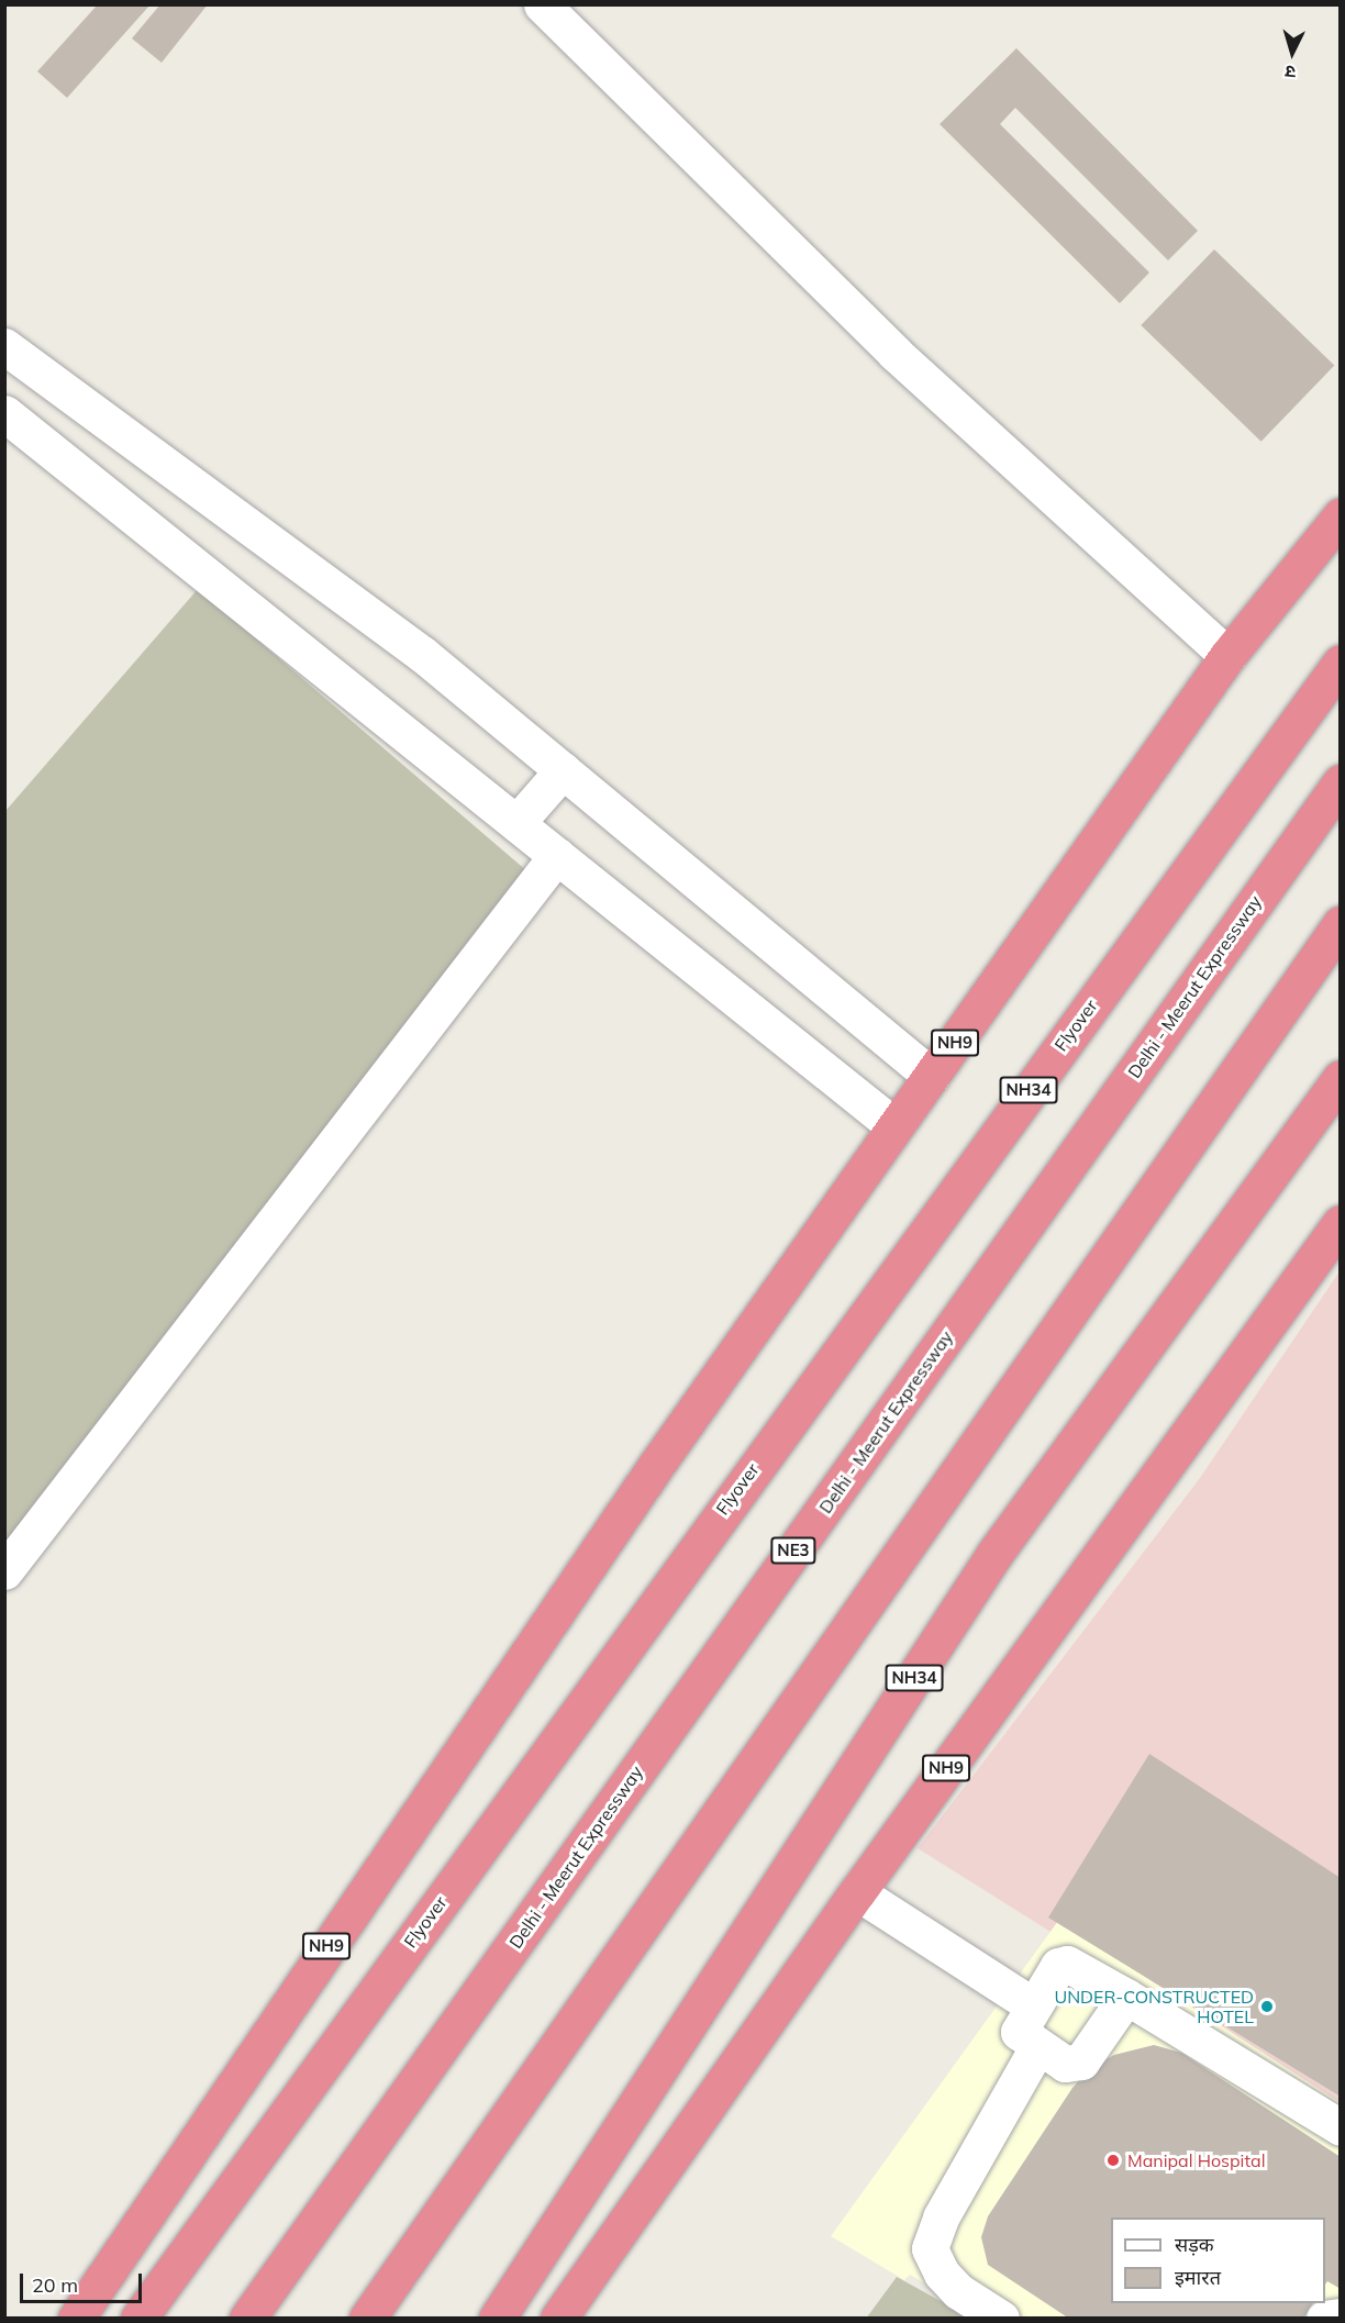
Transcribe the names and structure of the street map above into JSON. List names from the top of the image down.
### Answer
{
  "streets": {
    "highway": [
      "Delhi - Meerut Expressway",
      "Flyover",
      "NH9",
      "NH34",
      "NE3"
    ]
  },
  "places": ["UNDER-CONSTRUCTED HOTEL", "Manipal Hospital"],
  "legend": ["सड़क", "इमारत"],
  "scale_bar": "20 m",
  "north": "bottom"
}
